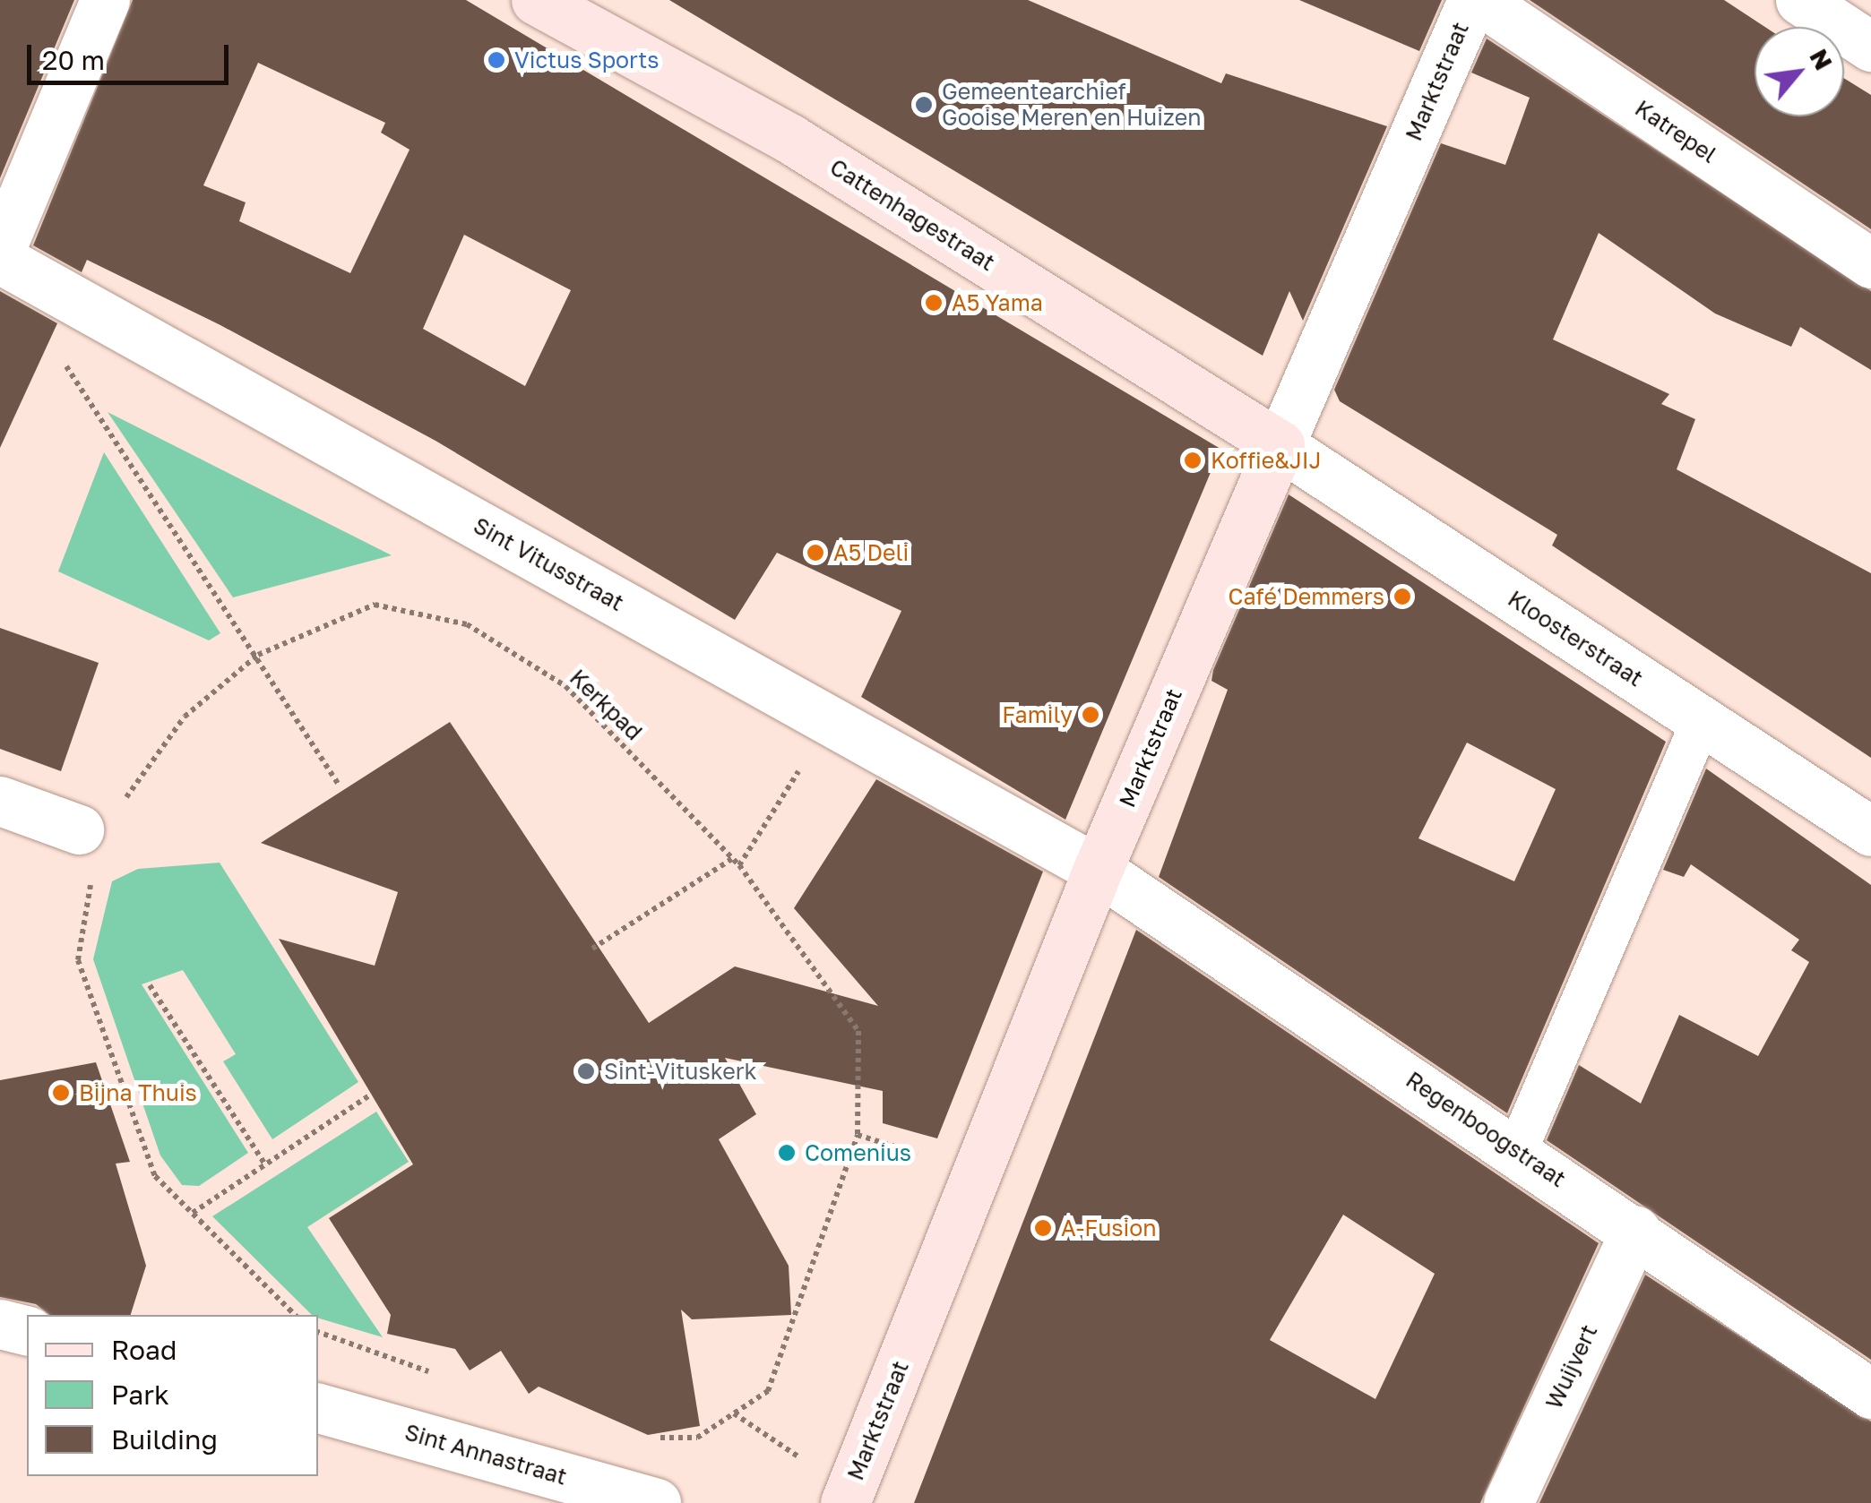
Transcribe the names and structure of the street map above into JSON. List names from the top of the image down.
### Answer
{
  "streets": {
    "street": [
      "Marktstraat",
      "Katrepel",
      "Cattenhagestraat",
      "Sint Vitusstraat",
      "Kloosterstraat",
      "Regenboogstraat",
      "Wuijvert",
      "Sint Annastraat"
    ],
    "path": ["Kerkpad"]
  },
  "crossings": [
    ["Marktstraat", "Cattenhagestraat"],
    ["Marktstraat", "Sint Vitusstraat"],
    ["Marktstraat", "Kloosterstraat"],
    ["Marktstraat", "Regenboogstraat"],
    ["Cattenhagestraat", "Kloosterstraat"],
    ["Sint Vitusstraat", "Regenboogstraat"],
    ["Regenboogstraat", "Wuijvert"]
  ],
  "places": [
    "Victus Sports",
    "Gemeentearchief Gooise Meren en Huizen",
    "A5 Yama",
    "Koffie&JIJ",
    "A5 Deli",
    "Café Demmers",
    "Family",
    "Sint-Vituskerk",
    "Bijna Thuis",
    "Comenius",
    "A-Fusion"
  ],
  "legend": ["Road", "Park", "Building"],
  "scale_bar": "20 m",
  "north": "top right"
}
